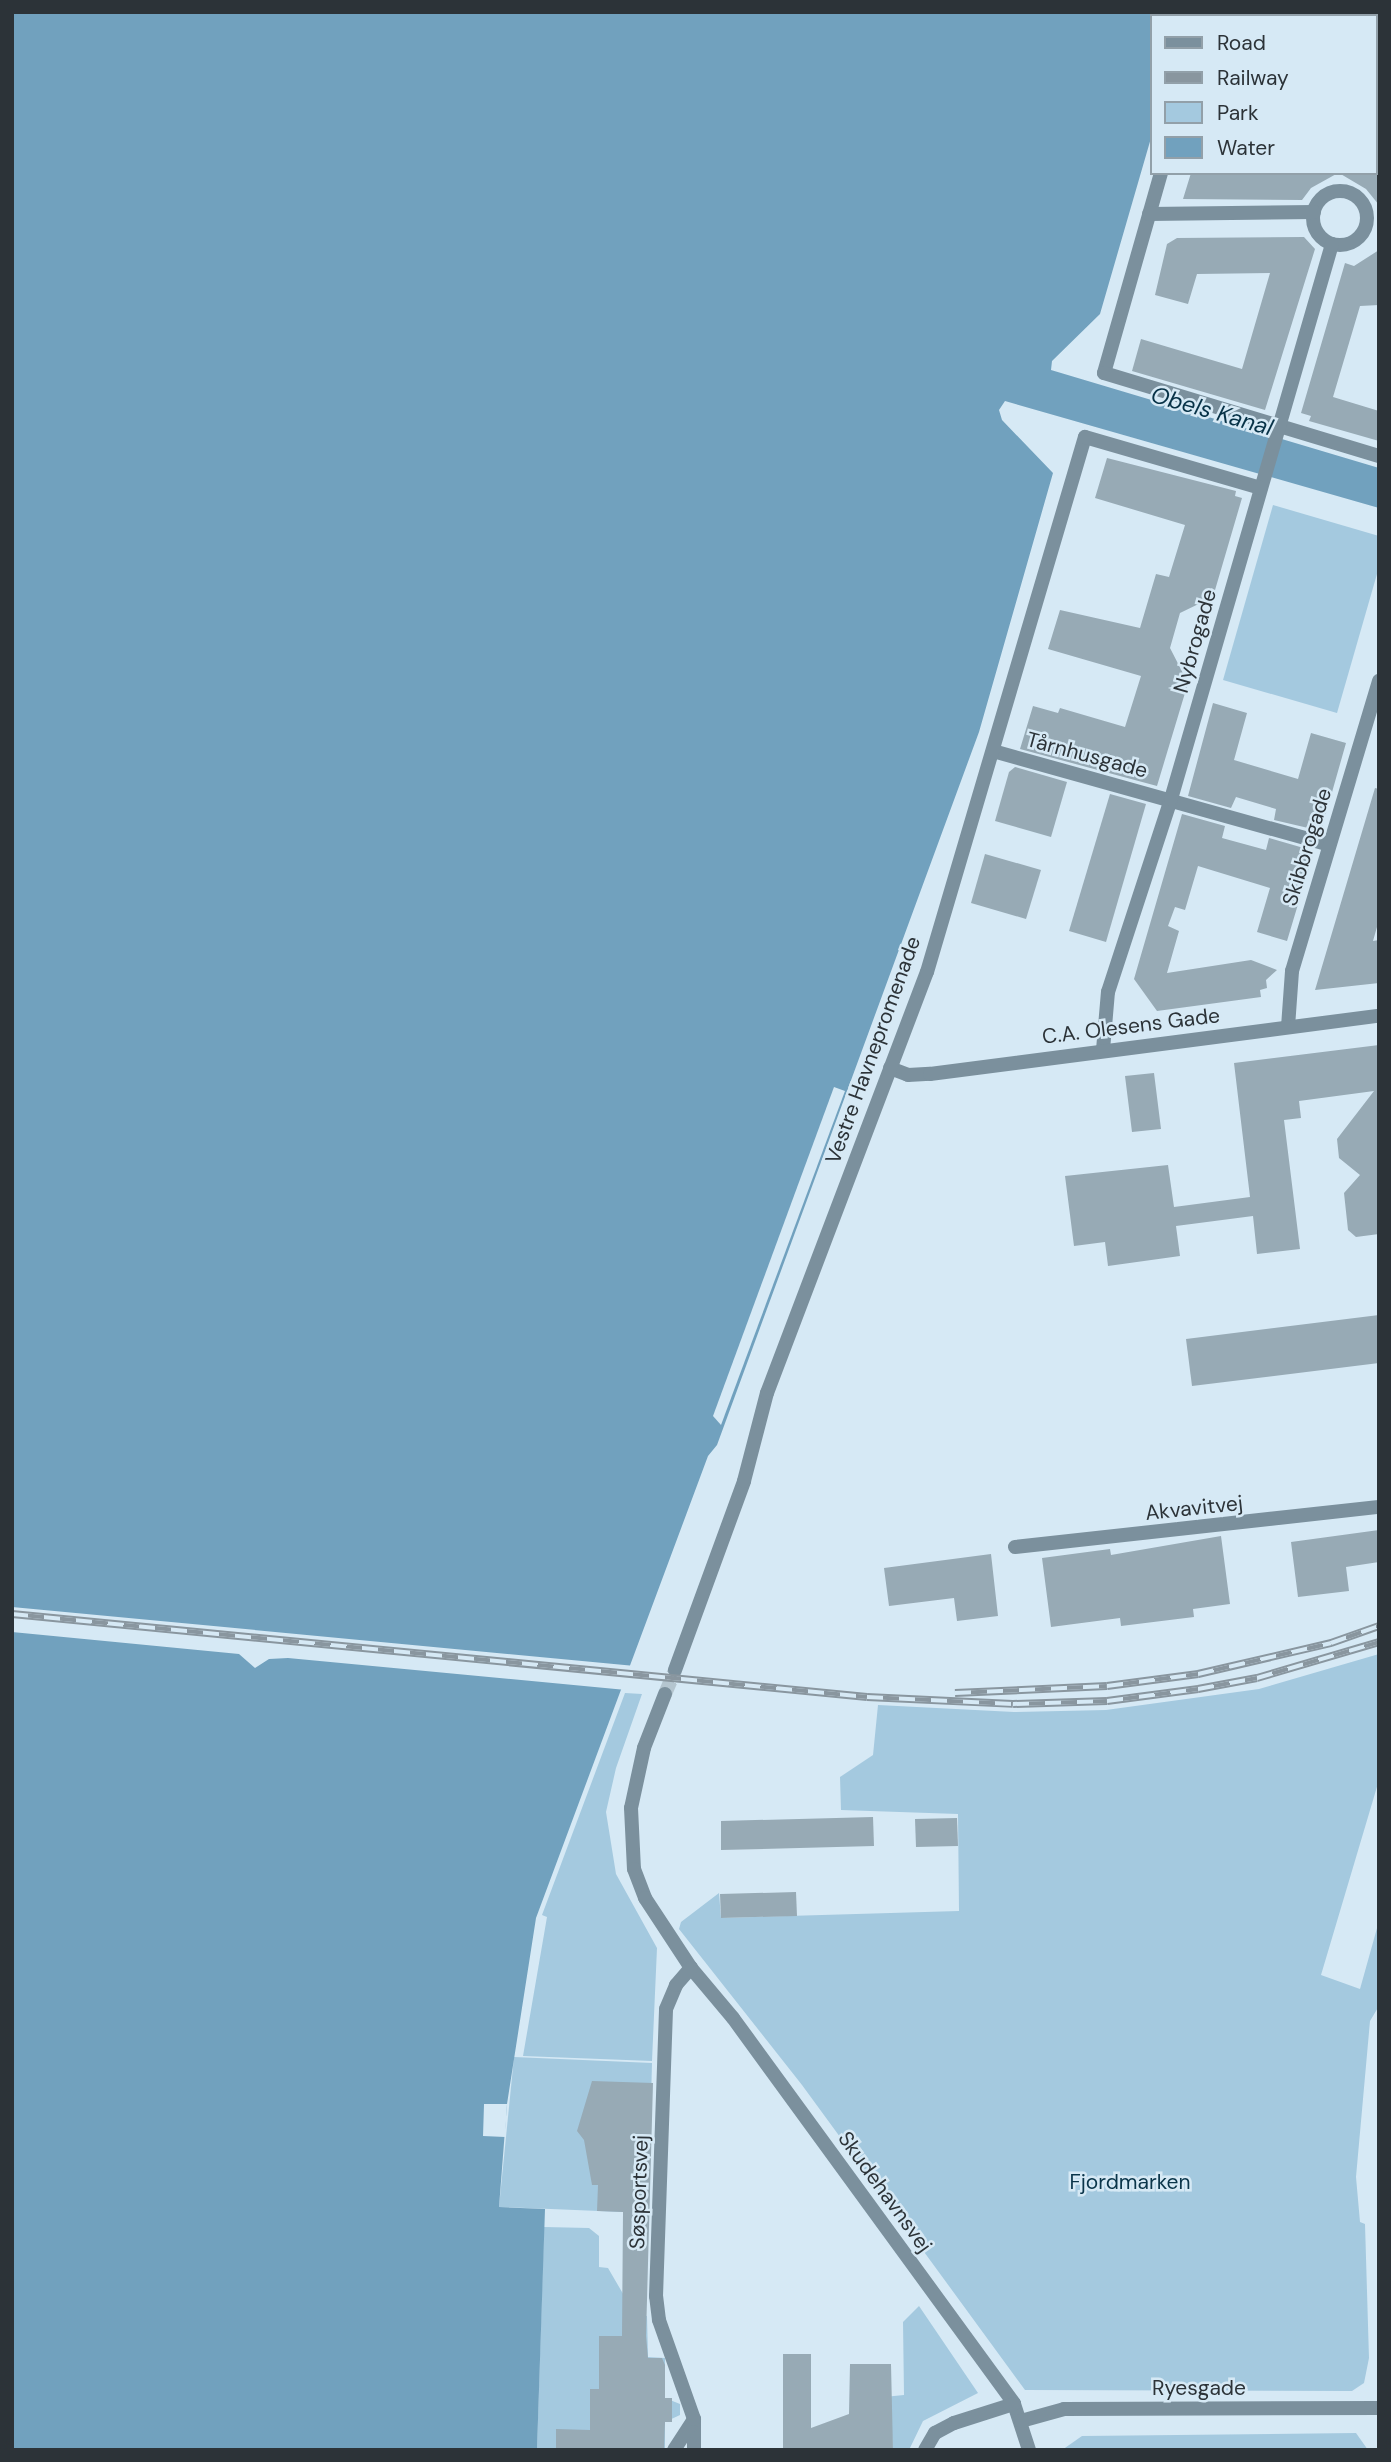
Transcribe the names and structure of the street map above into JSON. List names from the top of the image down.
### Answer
{
  "streets": {
    "street": [
      "Nybrogade",
      "Tårnhusgade",
      "Skibbrogade",
      "C.A. Olesens Gade",
      "Vestre Havnepromenade",
      "Akvavitvej",
      "Søsportsvej",
      "Skudehavnsvej",
      "Ryesgade"
    ]
  },
  "crossings": [
    ["Nybrogade", "Tårnhusgade"],
    ["Nybrogade", "C.A. Olesens Gade"],
    ["Nybrogade", "Vestre Havnepromenade"],
    ["Tårnhusgade", "Skibbrogade"],
    ["Tårnhusgade", "Vestre Havnepromenade"],
    ["Skibbrogade", "C.A. Olesens Gade"],
    ["C.A. Olesens Gade", "Vestre Havnepromenade"],
    ["Søsportsvej", "Skudehavnsvej"],
    ["Skudehavnsvej", "Ryesgade"]
  ],
  "water": ["Obels Kanal"],
  "parks": ["Fjordmarken"],
  "legend": [
    "Road",
    "Railway",
    "Park",
    "Water"
  ]
}
